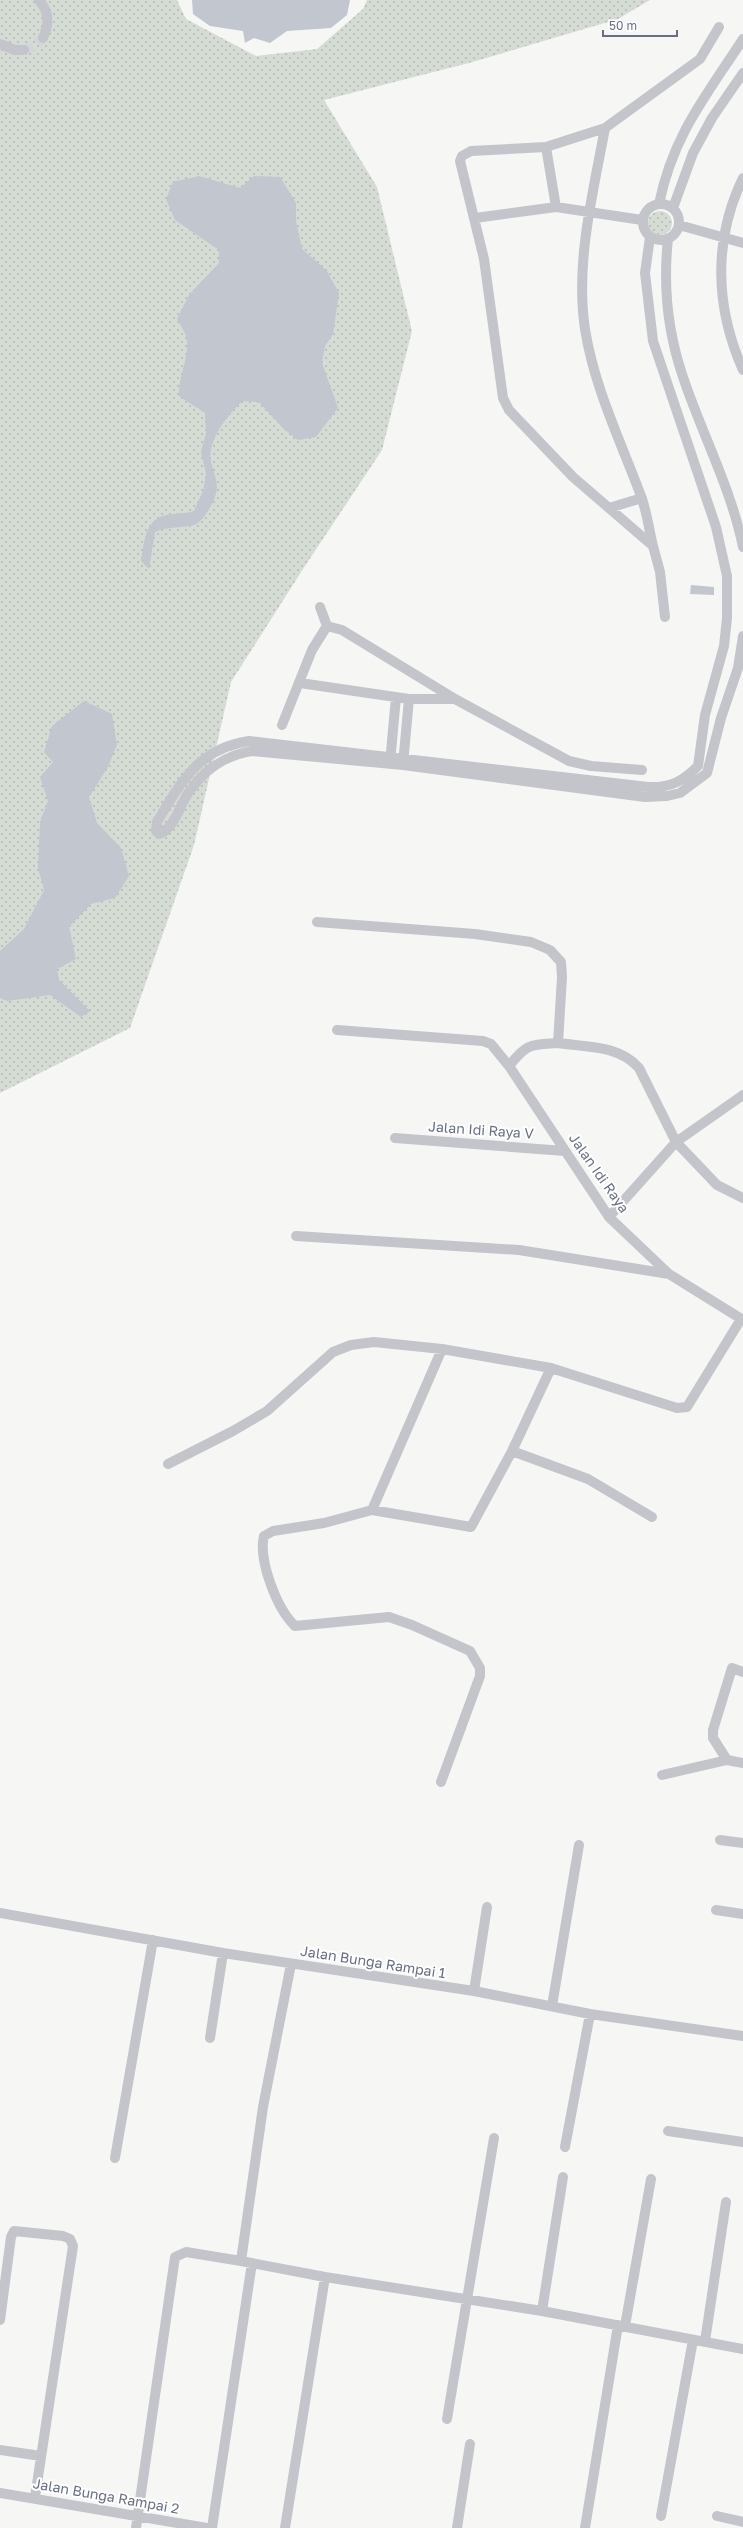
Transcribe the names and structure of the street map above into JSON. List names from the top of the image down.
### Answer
{
  "streets": {
    "street": [
      "Jalan Idi Raya V",
      "Jalan Idi Raya",
      "Jalan Bunga Rampai 1",
      "Jalan Bunga Rampai 2"
    ]
  },
  "crossings": [
    ["Jalan Idi Raya V", "Jalan Idi Raya"]
  ],
  "scale_bar": "50 m"
}
